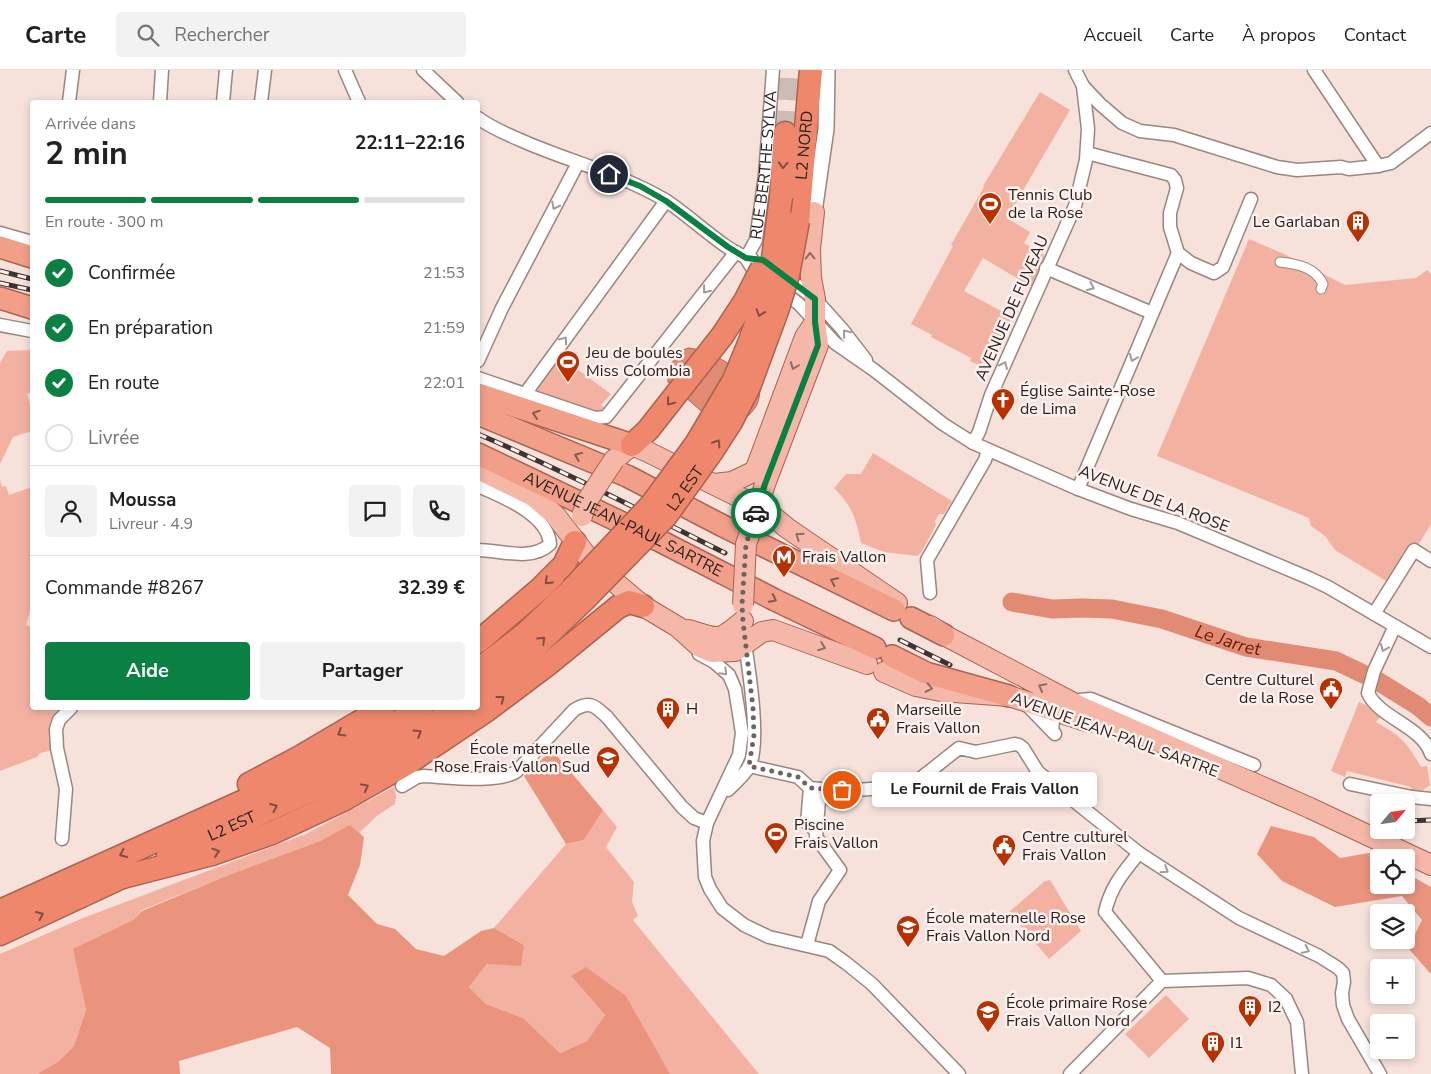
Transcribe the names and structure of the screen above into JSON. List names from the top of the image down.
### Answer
{
  "streets": {
    "highway": ["L2 NORD", "L2 EST", "AVENUE JEAN-PAUL SARTRE"],
    "street": ["RUE BERTHE SYLVA", "AVENUE DE FUVEAU", "AVENUE DE LA ROSE"]
  },
  "crossings": [
    ["L2 NORD", "L2 EST"],
    ["RUE BERTHE SYLVA", "AVENUE DE LA ROSE"],
    ["AVENUE DE FUVEAU", "AVENUE DE LA ROSE"]
  ],
  "one_way": ["AVENUE DE FUVEAU"],
  "water": ["Le Jarret"],
  "places": {
    "sports": ["Tennis Club de la Rose", "Jeu de boules Miss Colombia", "Piscine Frais Vallon"],
    "building": [
      "Le Garlaban",
      "H",
      "I2",
      "I1"
    ],
    "church": ["Église Sainte-Rose de Lima"],
    "metro station": ["Frais Vallon"],
    "public building": ["Centre Culturel de la Rose", "Marseille Frais Vallon", "Centre culturel Frais Vallon"],
    "school or university": ["École maternelle Rose Frais Vallon Sud", "École maternelle Rose Frais Vallon Nord", "École primaire Rose Frais Vallon Nord"],
    "other": ["Le Fournil de Frais Vallon"]
  },
  "north": "top right",
  "page": {
    "header": "Carte",
    "search": "Rechercher",
    "nav": [
      "Accueil",
      "Carte",
      "À propos",
      "Contact"
    ],
    "heading": ["2 min", "Arrivée dans", "22:11–22:16"],
    "panel": [
      "Moussa",
      "Livreur · 4.9",
      "Commande #8267",
      "32.39 €"
    ],
    "bar": "En route · 300 m",
    "list": [
      ["Confirmée", "21:53"],
      ["En préparation", "21:59"],
      ["En route", "22:01"],
      "Livrée"
    ],
    "buttons": ["Aide", "Partager"],
    "bubble": "Le Fournil de Frais Vallon",
    "map_buttons": ["+", "−"]
  }
}
